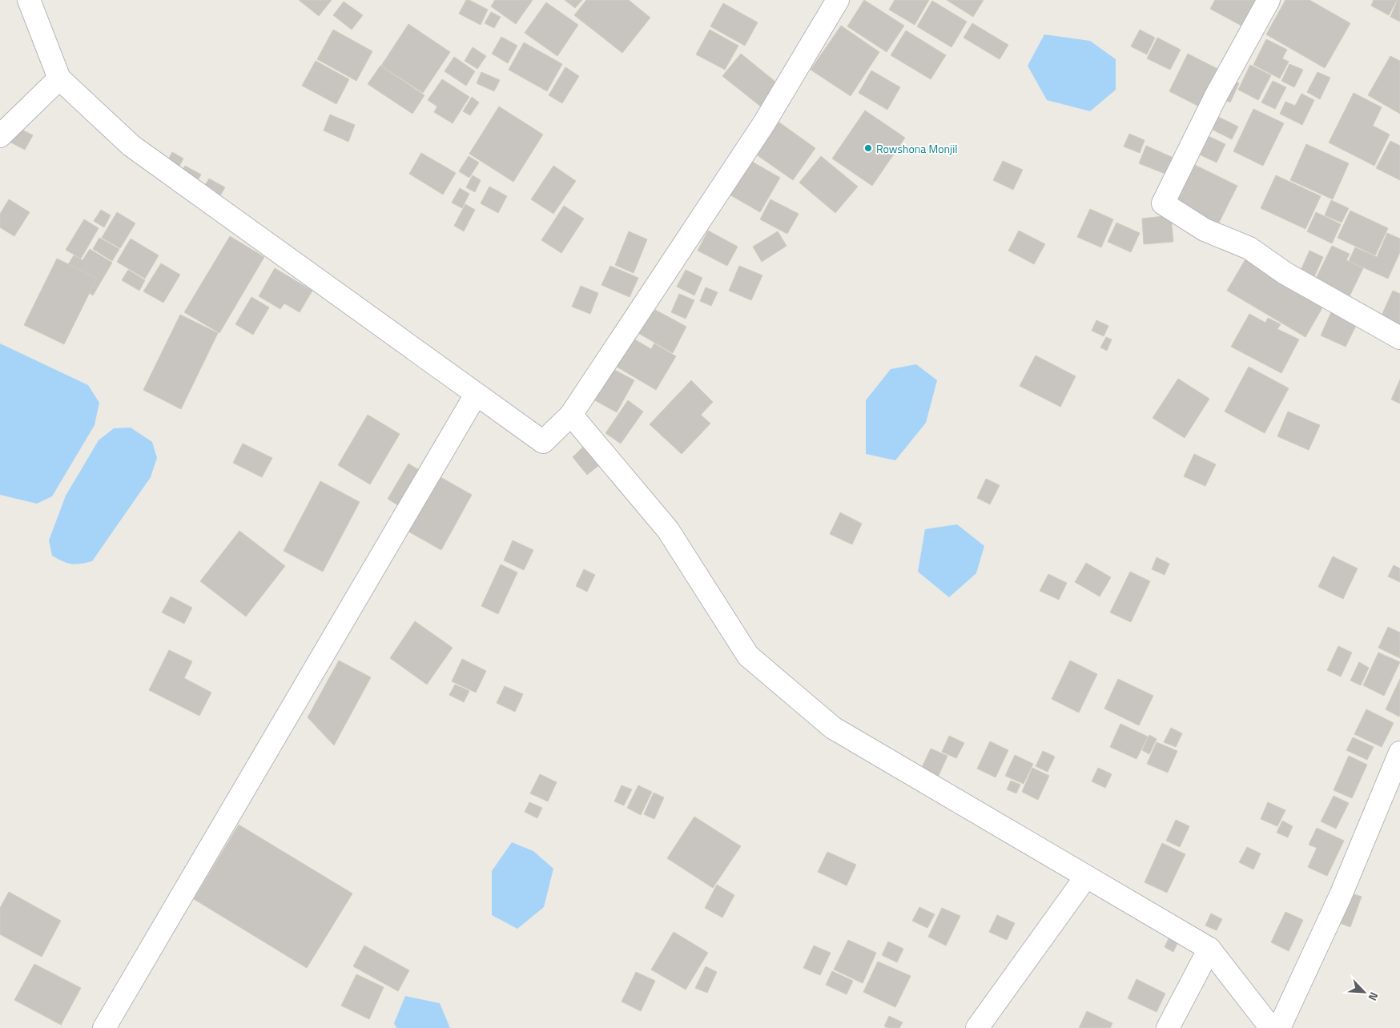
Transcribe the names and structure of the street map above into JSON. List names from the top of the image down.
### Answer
{
  "places": ["Rowshona Monjil"],
  "north": "bottom right"
}
